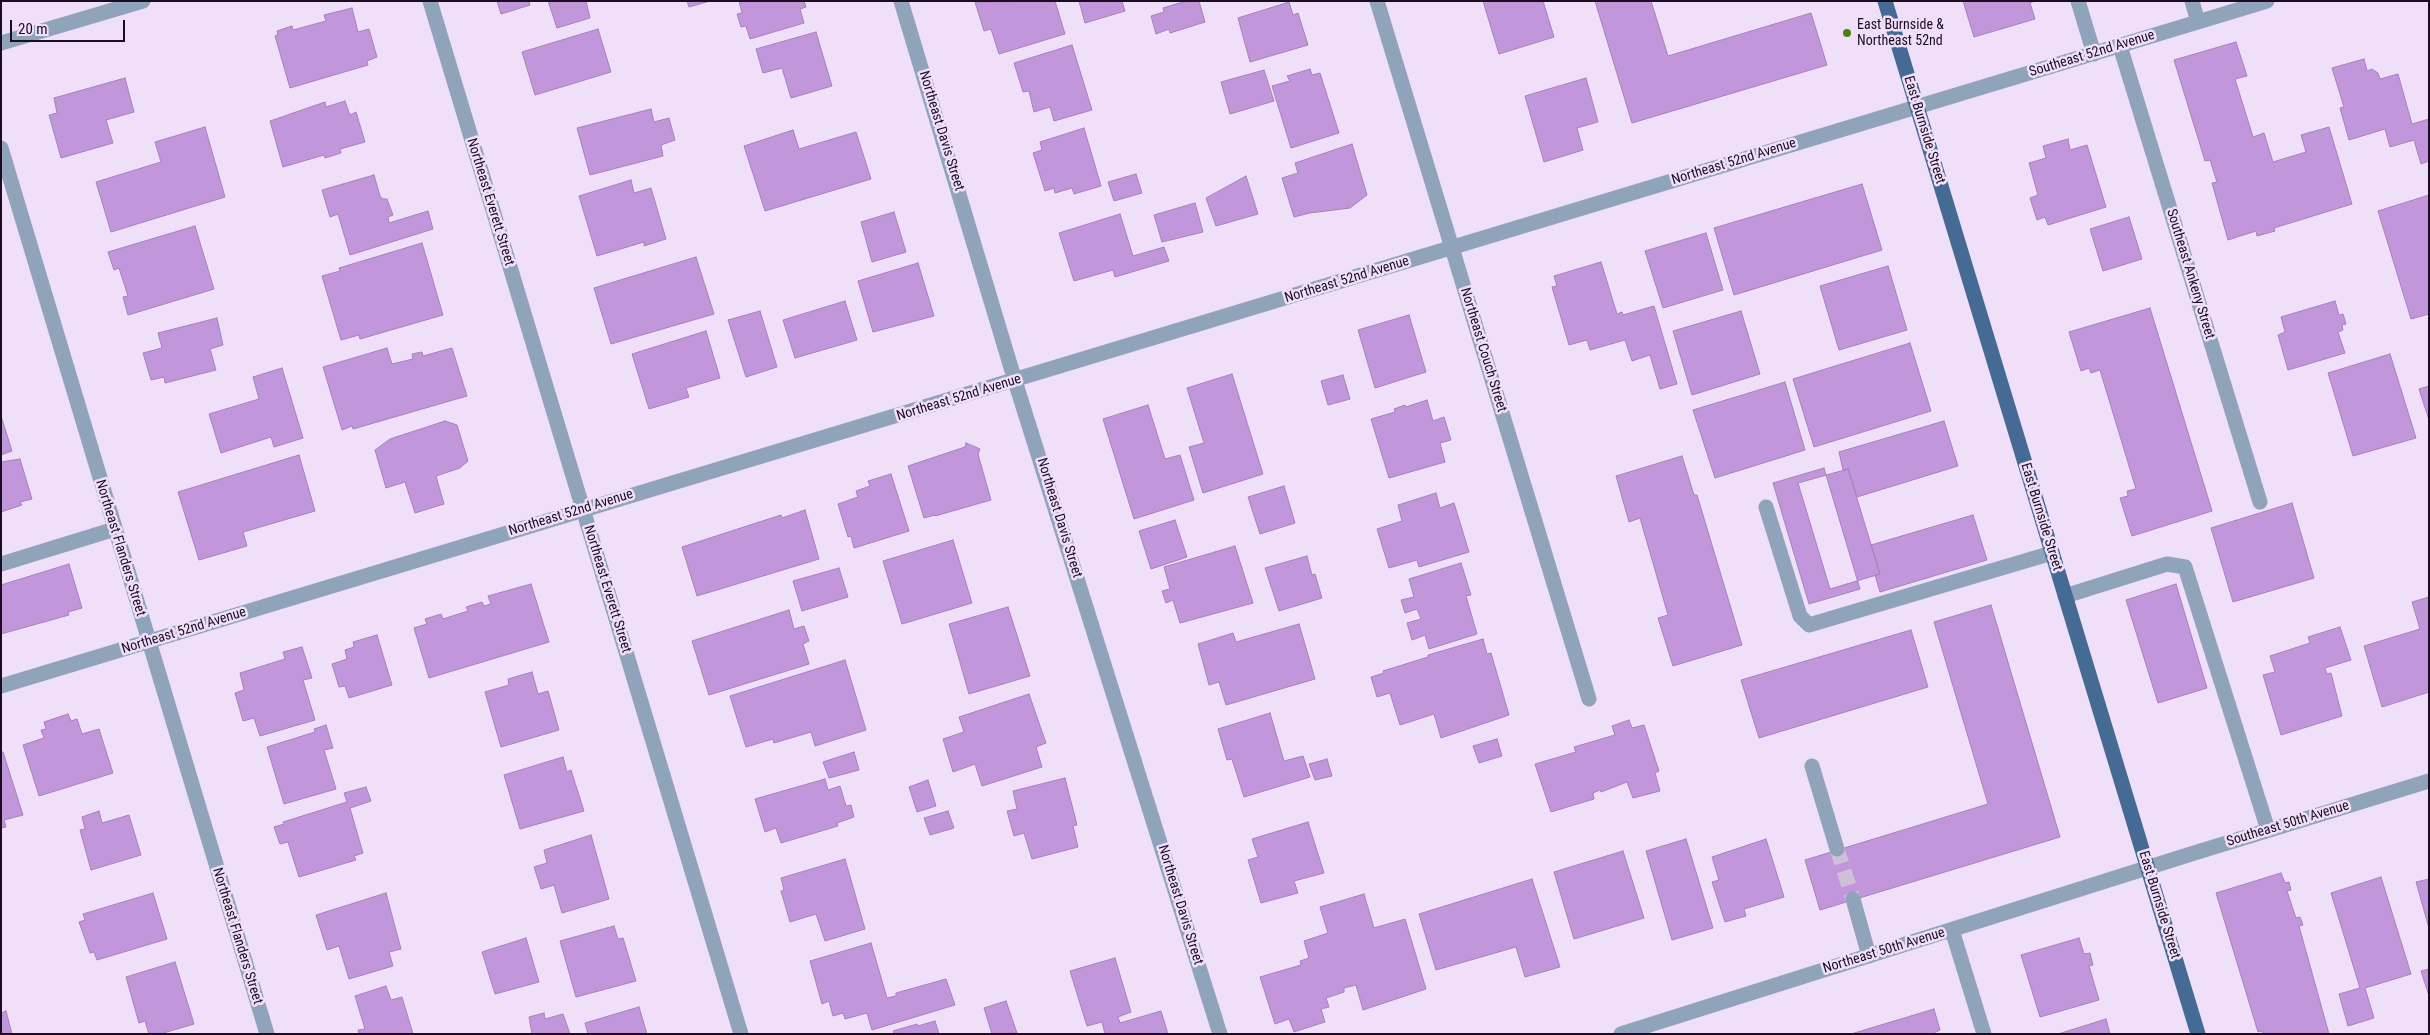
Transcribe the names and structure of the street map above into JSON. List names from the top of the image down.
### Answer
{
  "streets": {
    "main road": ["East Burnside Street"],
    "street": [
      "Southeast 52nd Avenue",
      "Northeast Davis Street",
      "Northeast 52nd Avenue",
      "Northeast Everett Street",
      "Southeast Ankeny Street",
      "Northeast Couch Street",
      "Northeast Flanders Street",
      "Southeast 50th Avenue",
      "Northeast 50th Avenue"
    ]
  },
  "crossings": [
    ["Southeast 52nd Avenue", "East Burnside Street"],
    ["Southeast 52nd Avenue", "Northeast 52nd Avenue"],
    ["Southeast 52nd Avenue", "Southeast Ankeny Street"],
    ["East Burnside Street", "Northeast 52nd Avenue"],
    ["East Burnside Street", "Southeast 50th Avenue"],
    ["East Burnside Street", "Northeast 50th Avenue"],
    ["Northeast Davis Street", "Northeast 52nd Avenue"],
    ["Northeast 52nd Avenue", "Northeast Everett Street"],
    ["Northeast 52nd Avenue", "Northeast Couch Street"],
    ["Northeast 52nd Avenue", "Northeast Flanders Street"],
    ["Southeast 50th Avenue", "Northeast 50th Avenue"]
  ],
  "places": ["East Burnside & Northeast 52nd"],
  "scale_bar": "20 m"
}
